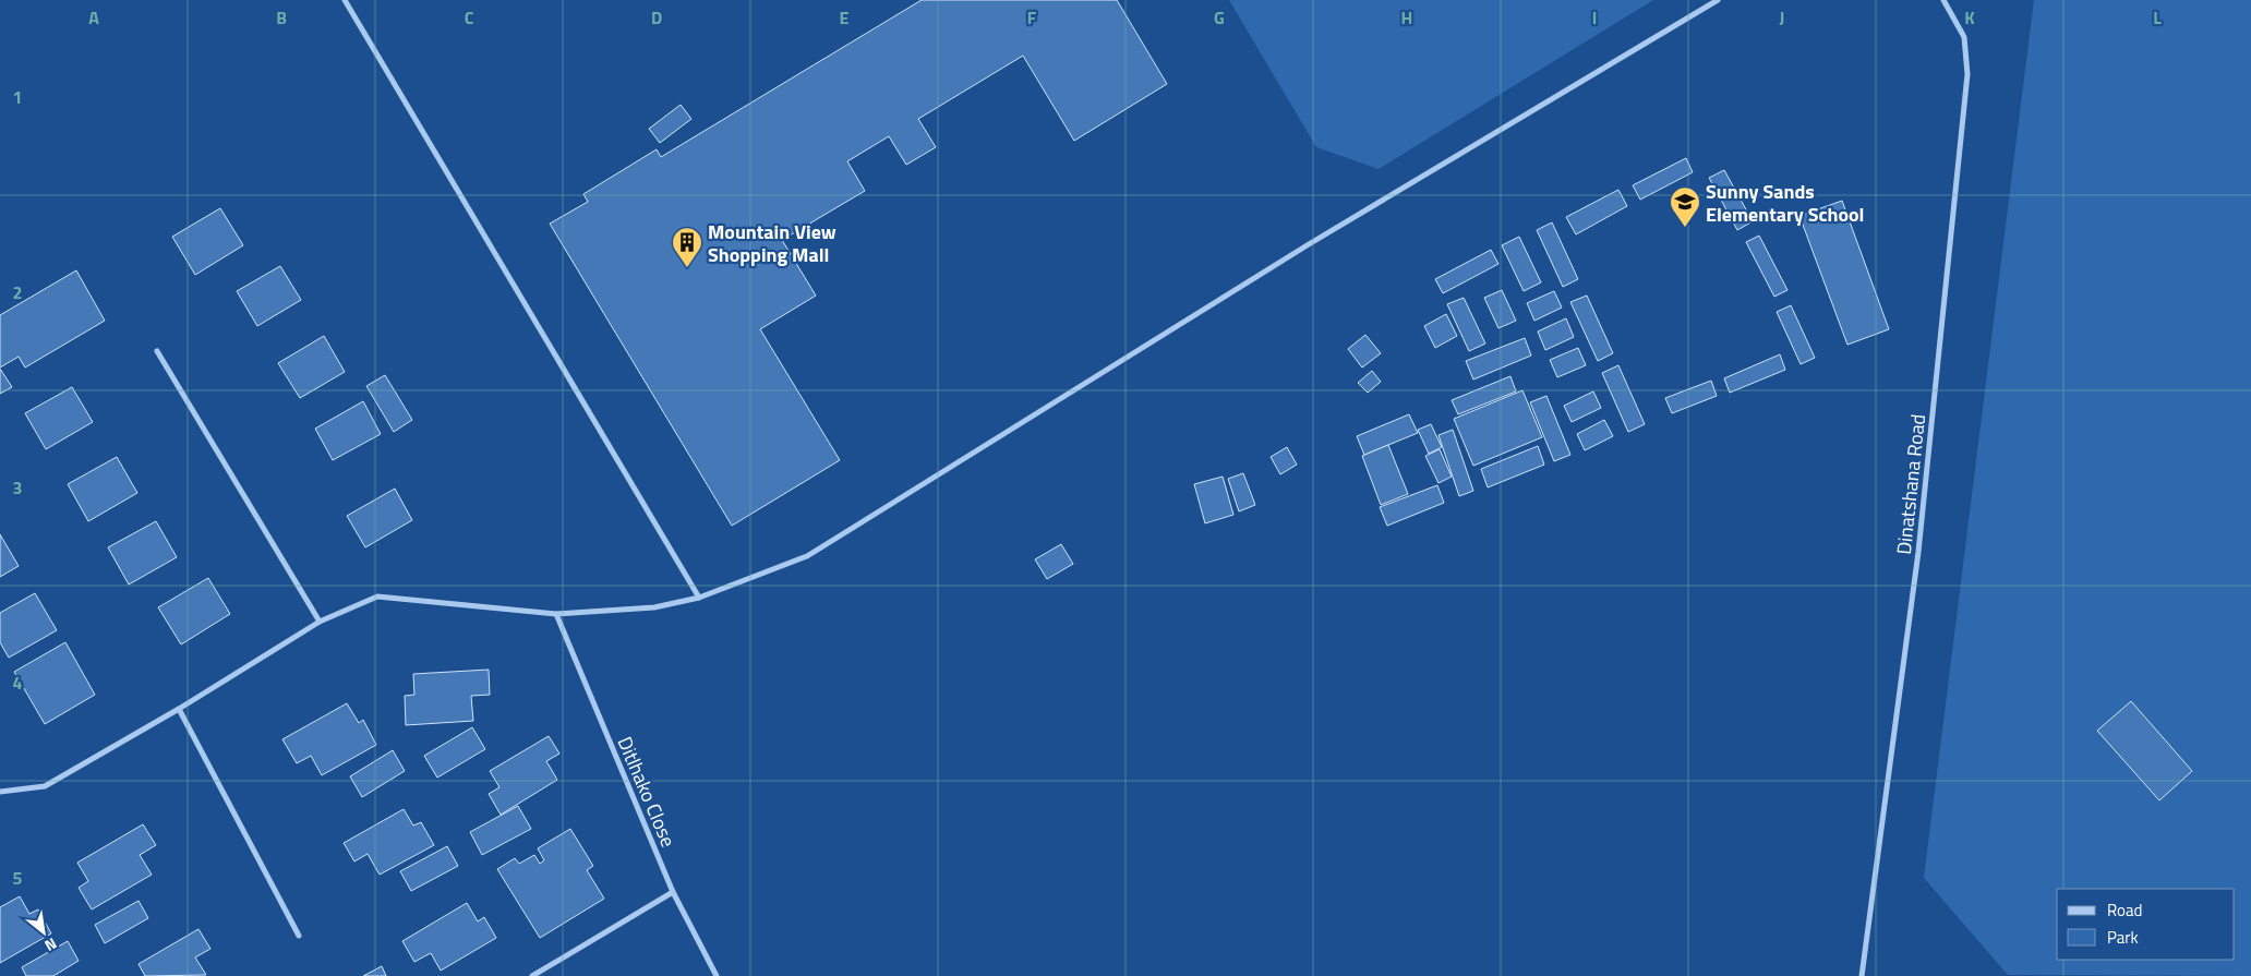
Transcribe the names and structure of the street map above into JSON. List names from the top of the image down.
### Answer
{
  "streets": {
    "street": ["Dinatshana Road", "Ditlhako Close"]
  },
  "places": {
    "school or university": ["Sunny Sands Elementary School"],
    "building": ["Mountain View Shopping Mall"]
  },
  "legend": ["Road", "Park"],
  "north": "bottom right",
  "grid": {
    "columns": [
      "A",
      "B",
      "C",
      "D",
      "E",
      "F",
      "G",
      "H",
      "I",
      "J",
      "K",
      "L"
    ],
    "rows": [
      "1",
      "2",
      "3",
      "4",
      "5"
    ]
  }
}
